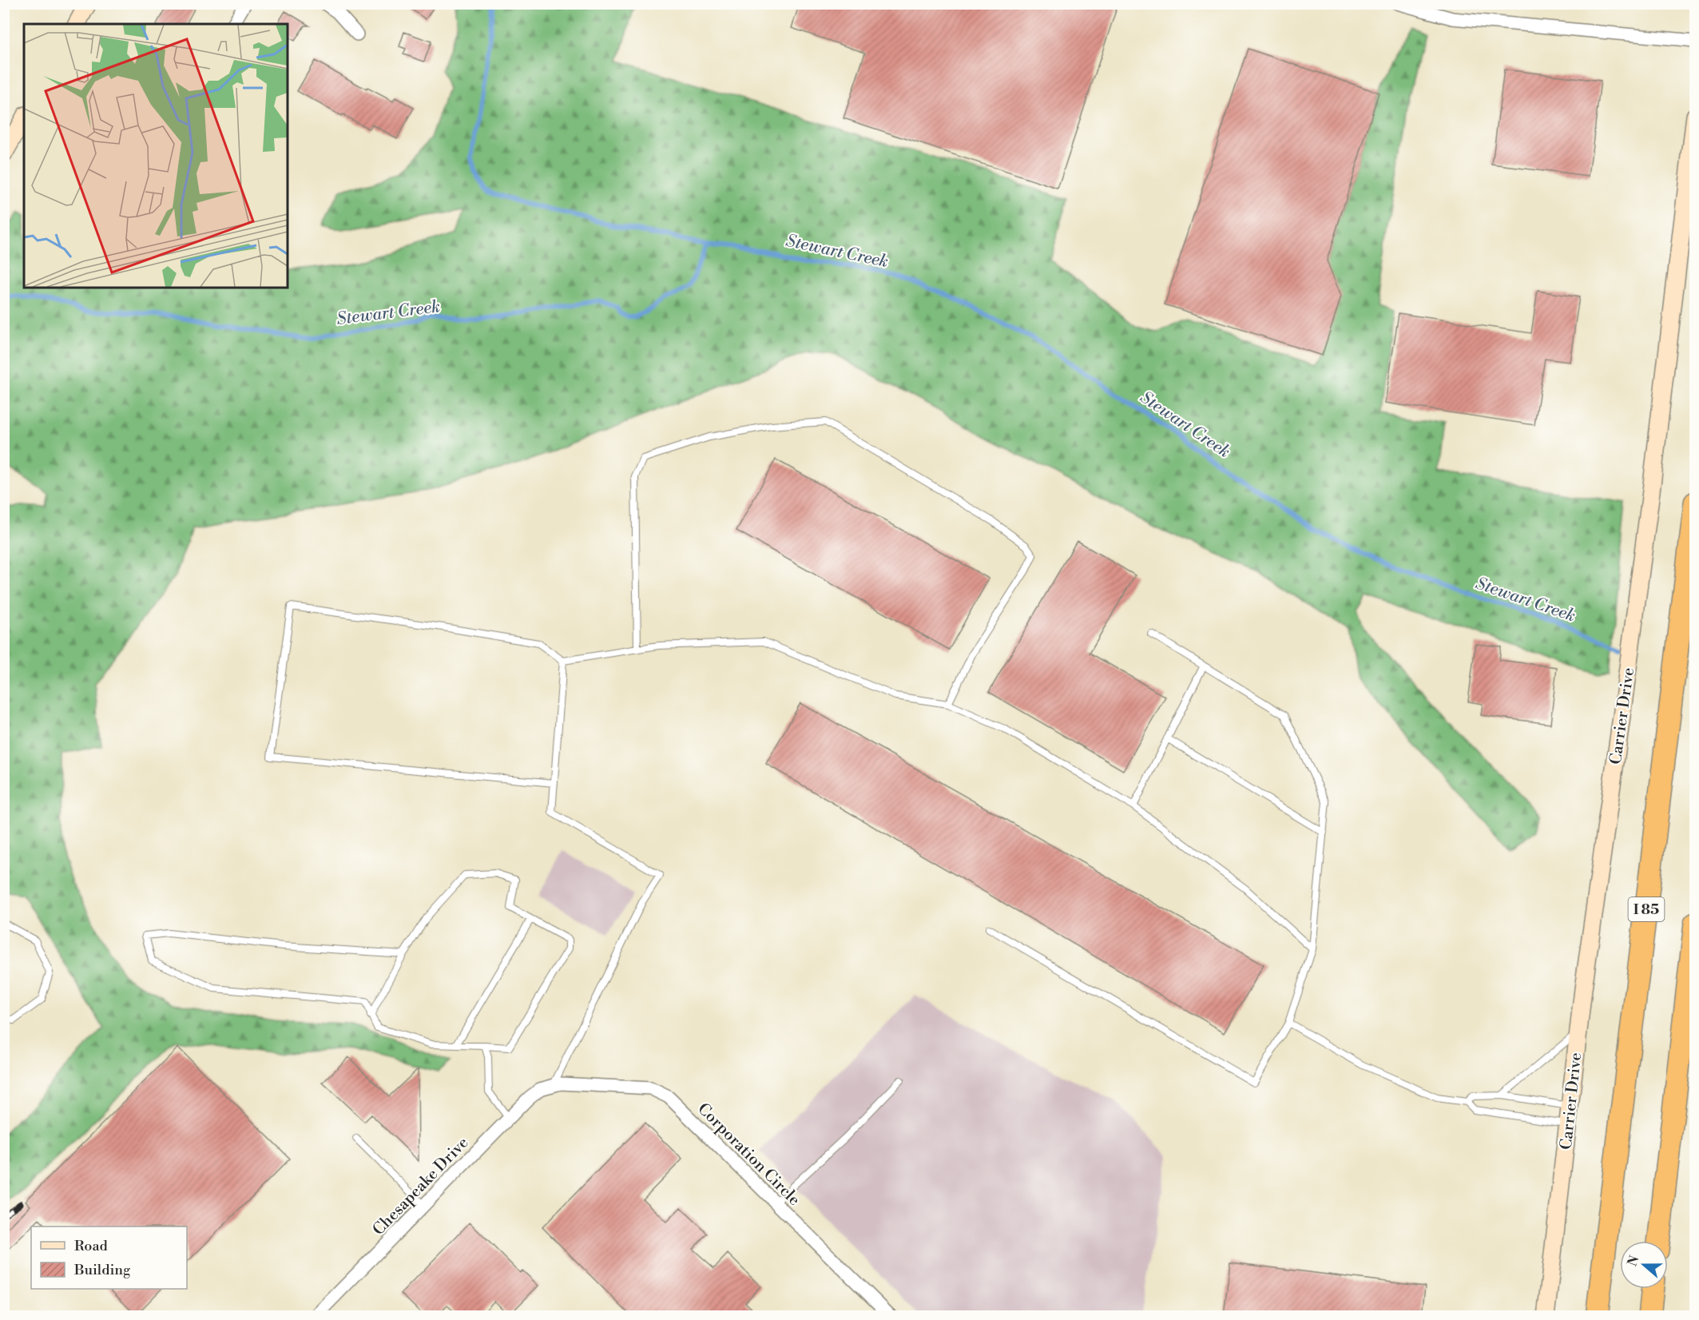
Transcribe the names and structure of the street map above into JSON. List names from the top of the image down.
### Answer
{
  "streets": {
    "highway": ["I 85"],
    "street": ["Carrier Drive", "Corporation Circle", "Chesapeake Drive"]
  },
  "crossings": [
    ["Corporation Circle", "Chesapeake Drive"]
  ],
  "water": ["Stewart Creek"],
  "legend": ["Road", "Building"],
  "north": "left"
}
